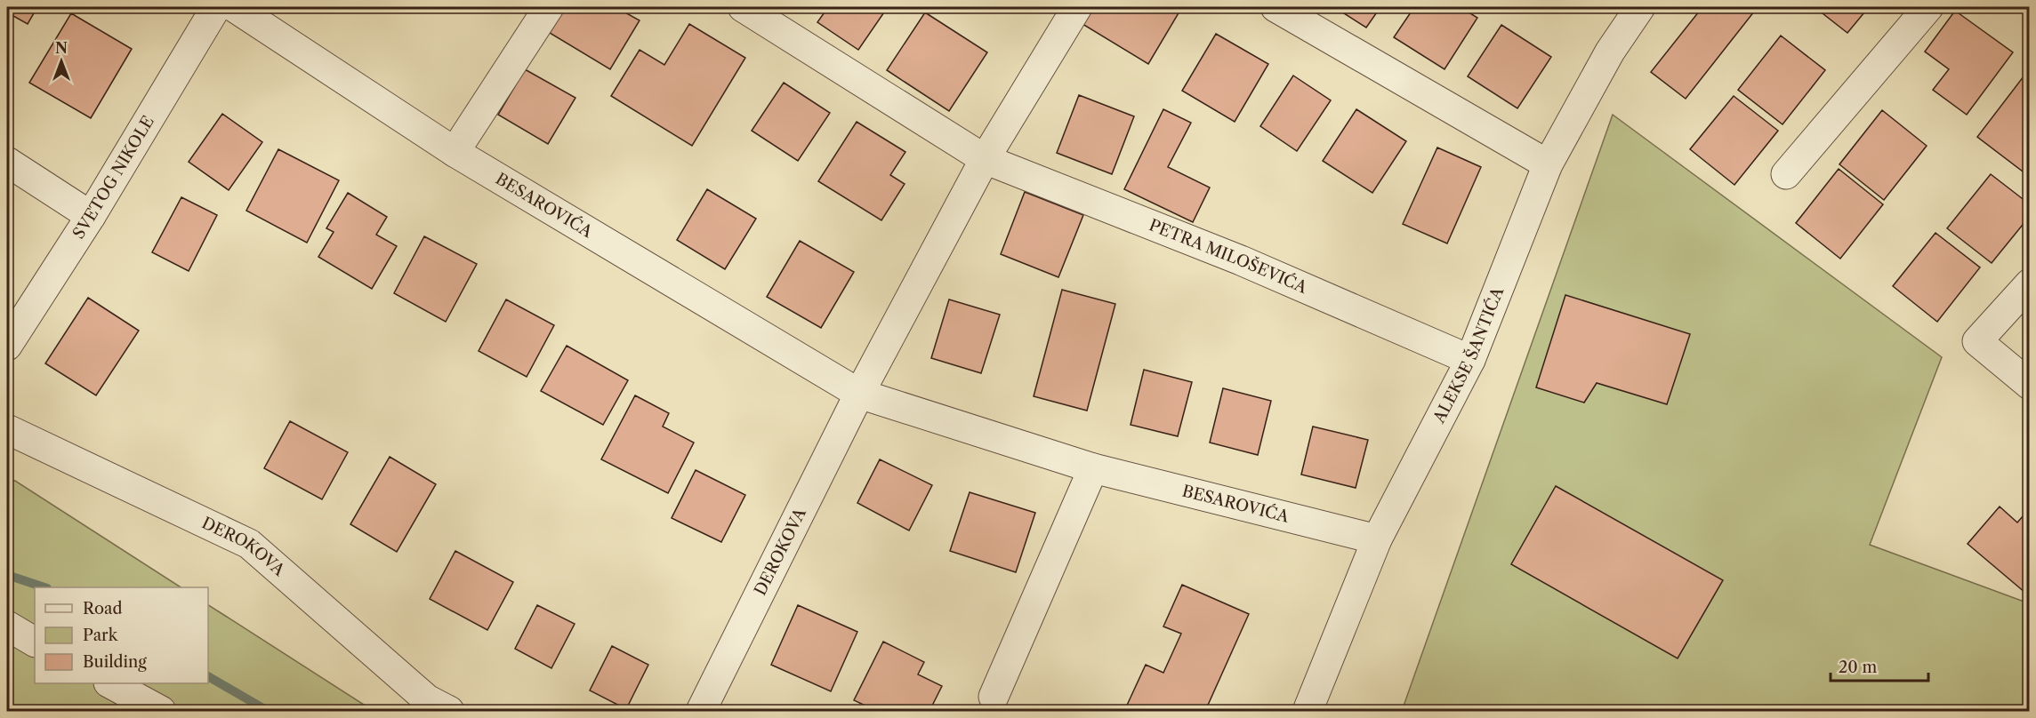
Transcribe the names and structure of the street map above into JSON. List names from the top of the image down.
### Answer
{
  "streets": {
    "street": [
      "SVETOG NIKOLE",
      "BESAROVIĆA",
      "PETRA MILOŠEVIĆA",
      "ALEKSE ŠANTIĆA",
      "DEROKOVA"
    ]
  },
  "crossings": [
    ["BESAROVIĆA", "ALEKSE ŠANTIĆA"],
    ["BESAROVIĆA", "DEROKOVA"],
    ["PETRA MILOŠEVIĆA", "ALEKSE ŠANTIĆA"]
  ],
  "legend": ["Road", "Park", "Building"],
  "scale_bar": "20 m",
  "north": "top"
}
